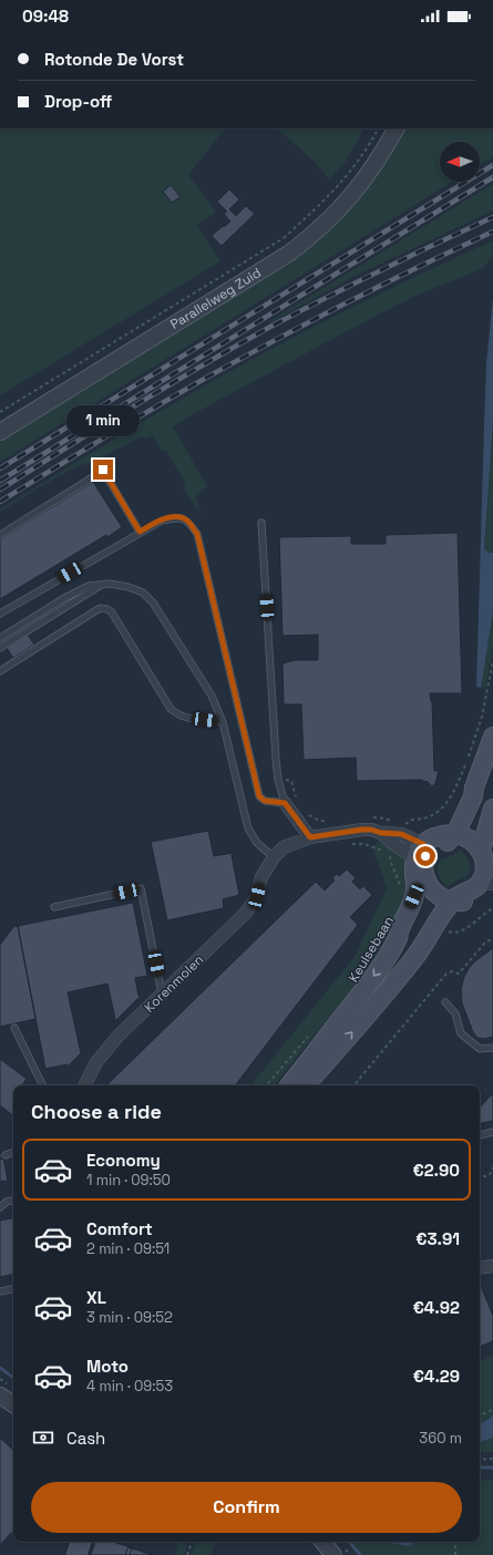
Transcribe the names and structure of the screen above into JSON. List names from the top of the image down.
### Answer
{
  "streets": {
    "main road": ["Keulsebaan"],
    "street": ["Parallelweg Zuid", "Korenmolen"]
  },
  "north": "left",
  "page": {
    "status": "09:48",
    "banner": ["Rotonde De Vorst", "Drop-off"],
    "bubble": "1 min",
    "heading": "Choose a ride",
    "list": [
      {
        "name": "Economy",
        "note": "1 min · 09:50",
        "value": "€2.90"
      },
      {
        "name": "Comfort",
        "note": "2 min · 09:51",
        "value": "€3.91"
      },
      {
        "name": "XL",
        "note": "3 min · 09:52",
        "value": "€4.92"
      },
      {
        "name": "Moto",
        "note": "4 min · 09:53",
        "value": "€4.29"
      }
    ],
    "pay": ["Cash", "360 m"],
    "buttons": "Confirm"
  }
}
